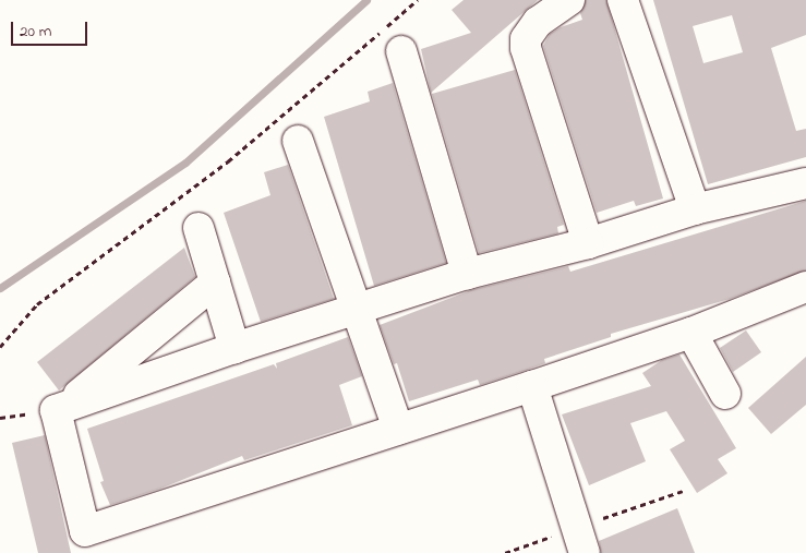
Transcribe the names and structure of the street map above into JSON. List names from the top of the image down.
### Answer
{
  "scale_bar": "20 m"
}
